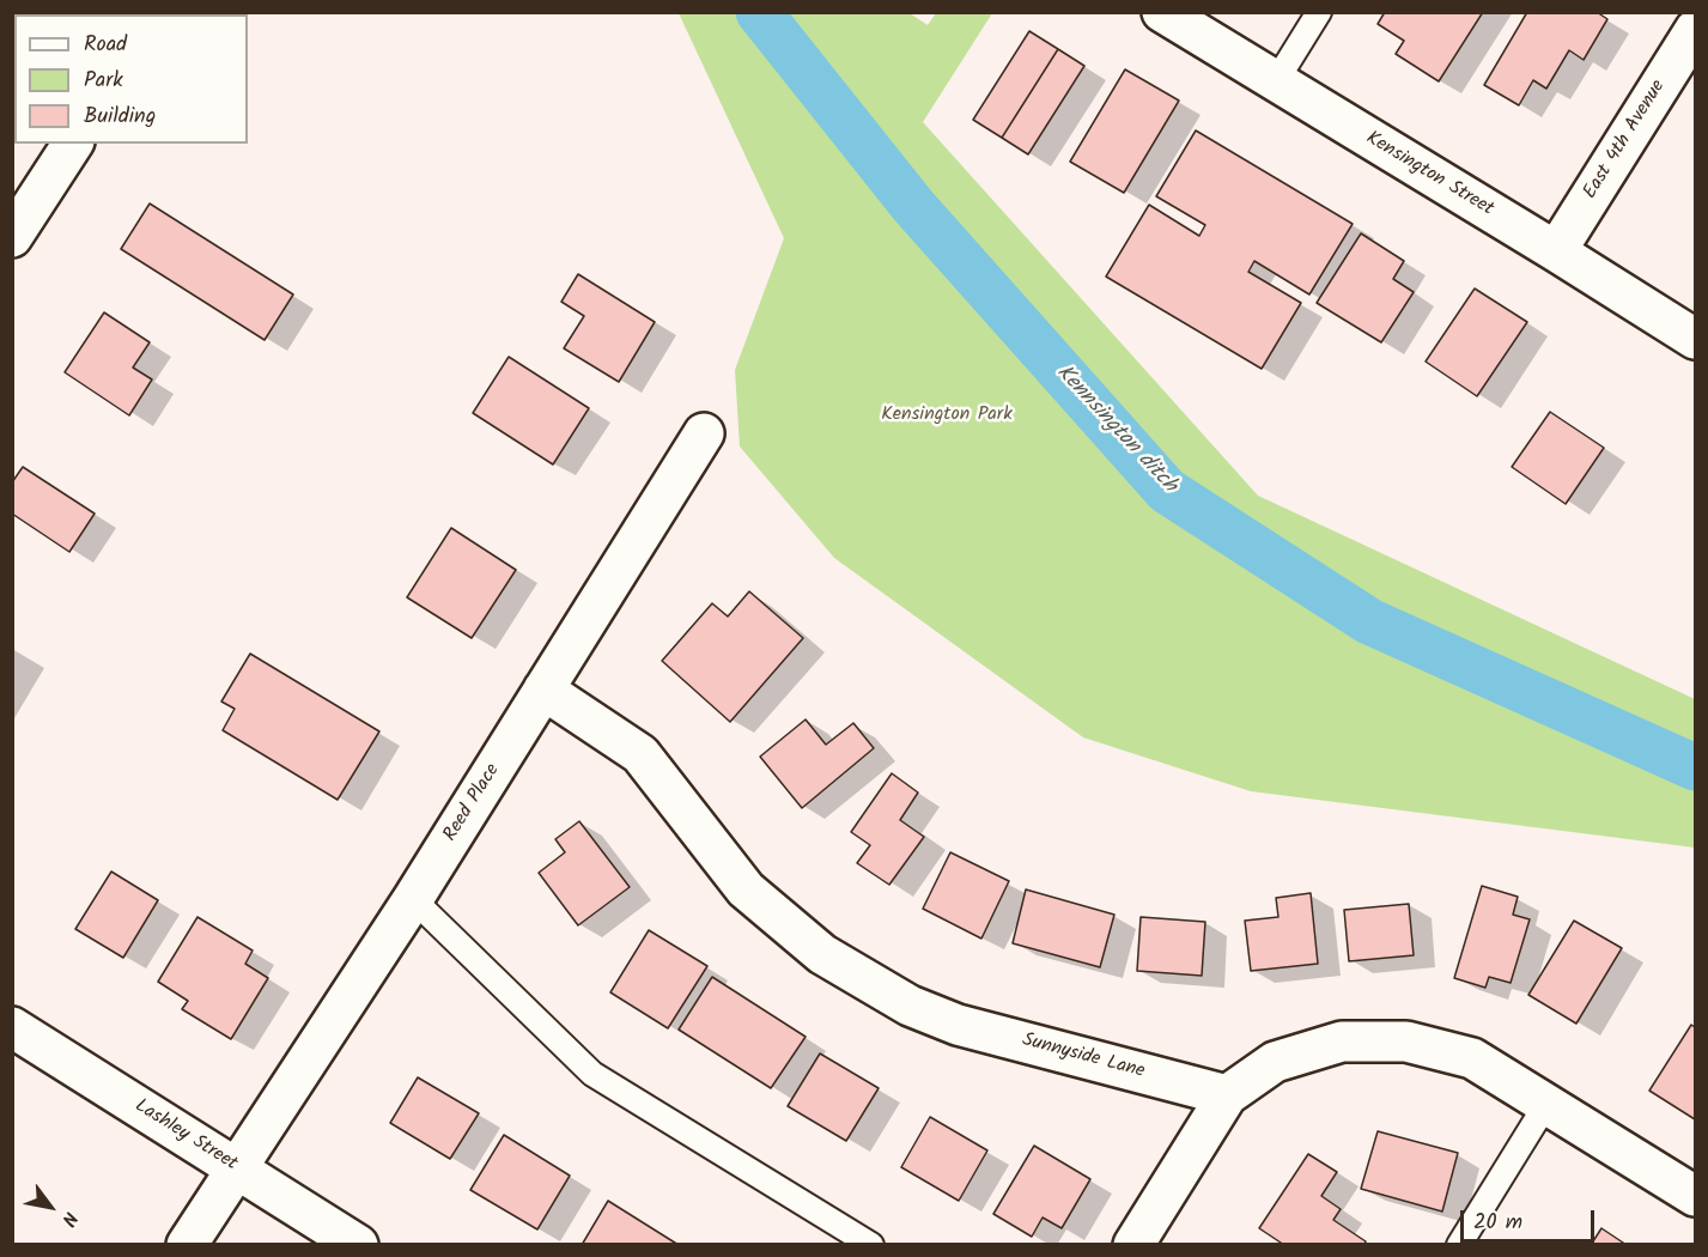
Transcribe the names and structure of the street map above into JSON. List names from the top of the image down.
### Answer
{
  "streets": {
    "street": [
      "East 4th Avenue",
      "Kensington Street",
      "Reed Place",
      "Sunnyside Lane",
      "Lashley Street"
    ]
  },
  "crossings": [
    ["East 4th Avenue", "Kensington Street"],
    ["Reed Place", "Sunnyside Lane"],
    ["Reed Place", "Lashley Street"]
  ],
  "water": ["Kennsington ditch"],
  "parks": ["Kensington Park"],
  "legend": ["Road", "Park", "Building"],
  "scale_bar": "20 m",
  "north": "bottom right"
}
